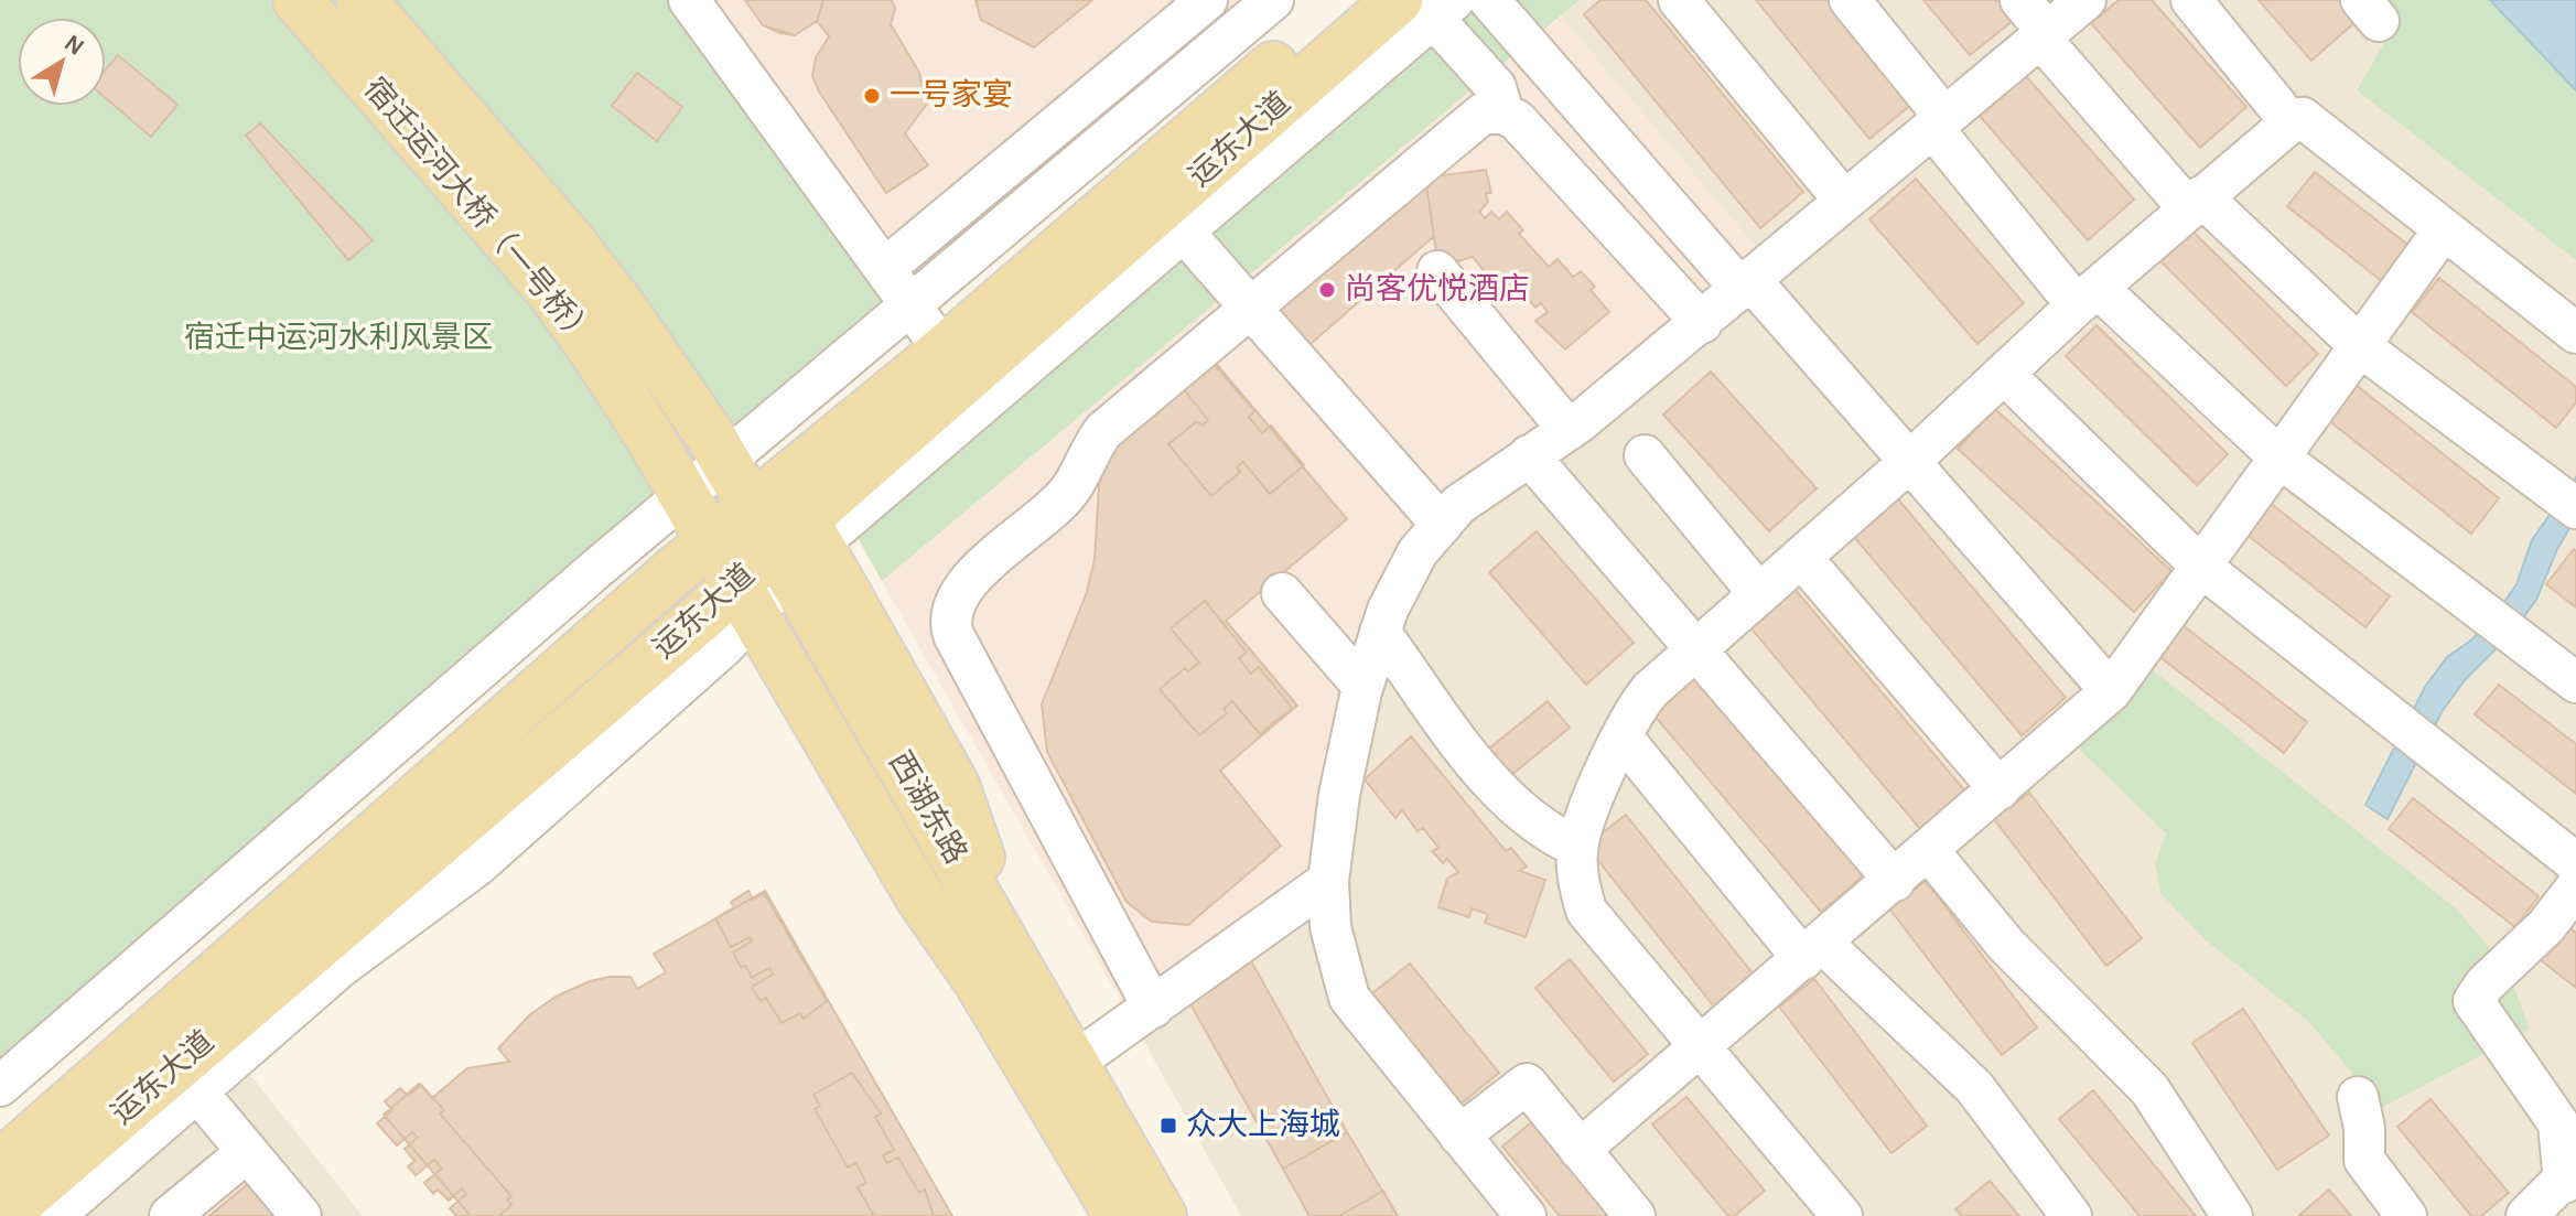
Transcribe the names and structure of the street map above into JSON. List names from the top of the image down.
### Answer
{
  "streets": {
    "main road": ["运东大道", "宿迁运河大桥（一号桥）", "西湖东路"]
  },
  "crossings": [
    ["运东大道", "西湖东路"],
    ["宿迁运河大桥（一号桥）", "西湖东路"]
  ],
  "parks": ["宿迁中运河水利风景区"],
  "places": {
    "other": ["一号家宴", "尚客优悦酒店"],
    "transit": ["众大上海城"]
  },
  "north": "top right"
}
